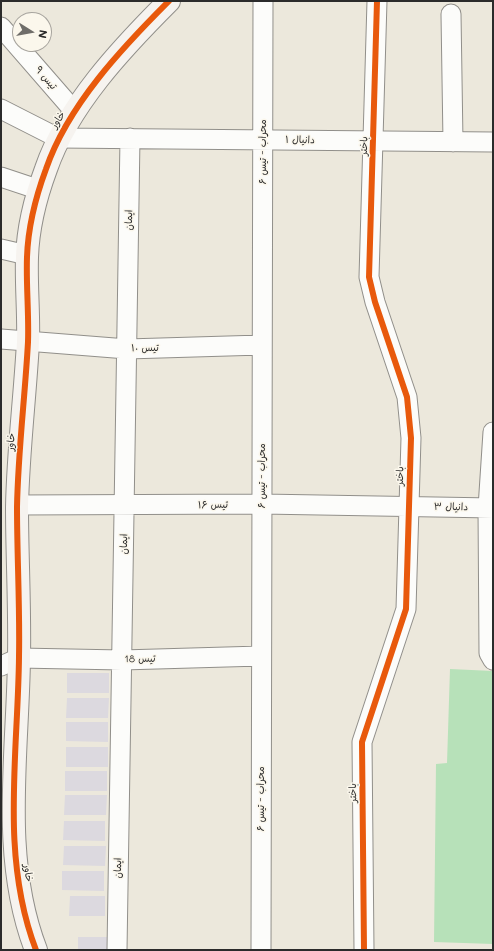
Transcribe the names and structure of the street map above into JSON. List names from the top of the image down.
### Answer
{
  "streets": {
    "street": [
      "تیس ۹",
      "خاور",
      "دانیال ۱",
      "باختر",
      "محراب - تیس ۶",
      "ایمان",
      "تیس ۱۰",
      "تیس ۱۶",
      "دانیال ۳",
      "تیس 18"
    ]
  },
  "crossings": [
    ["تیس ۹", "خاور"],
    ["خاور", "دانیال ۱"],
    ["خاور", "تیس ۱۰"],
    ["خاور", "تیس ۱۶"],
    ["خاور", "تیس 18"],
    ["دانیال ۱", "باختر"],
    ["دانیال ۱", "محراب - تیس ۶"],
    ["دانیال ۱", "ایمان"],
    ["باختر", "تیس ۱۶"],
    ["باختر", "دانیال ۳"],
    ["محراب - تیس ۶", "تیس ۱۰"],
    ["محراب - تیس ۶", "تیس ۱۶"],
    ["محراب - تیس ۶", "تیس 18"],
    ["ایمان", "تیس ۱۰"],
    ["ایمان", "تیس ۱۶"],
    ["ایمان", "تیس 18"],
    ["تیس ۱۶", "دانیال ۳"]
  ],
  "north": "right"
}
